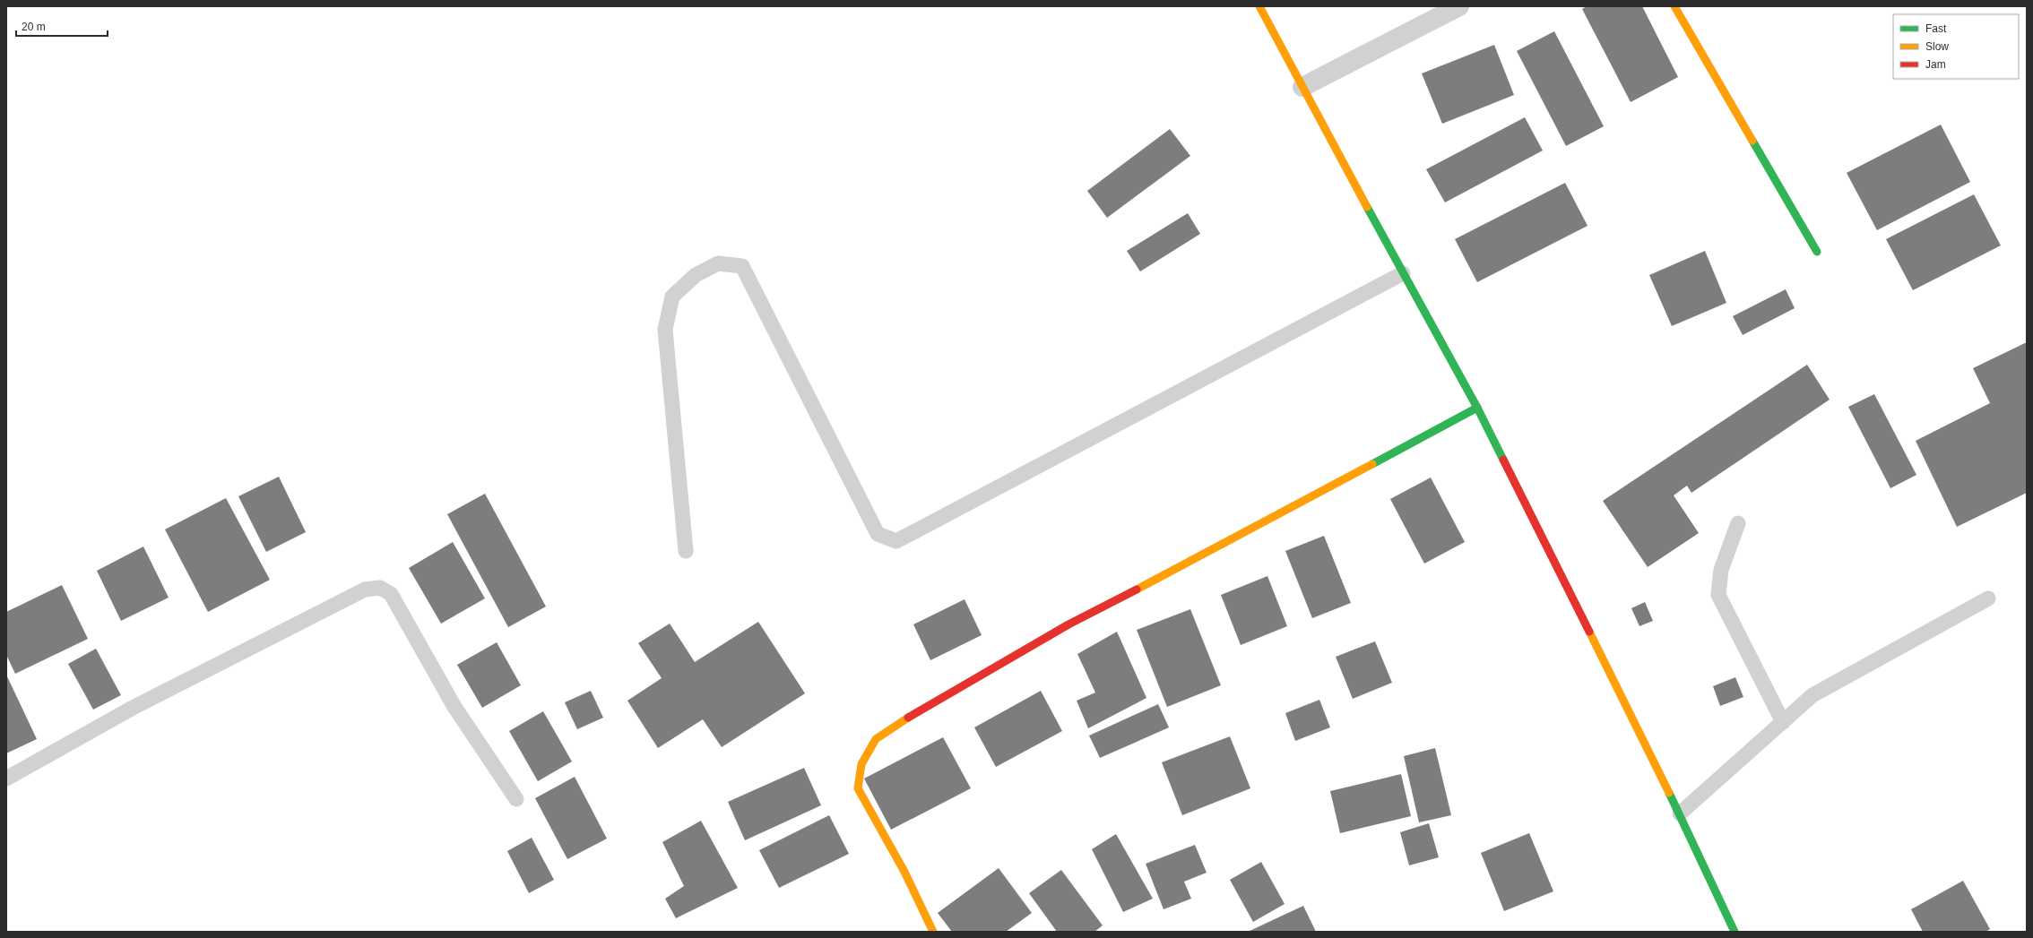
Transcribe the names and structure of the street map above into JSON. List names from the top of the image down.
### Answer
{
  "legend": ["Fast", "Slow", "Jam"],
  "scale_bar": "20 m"
}
